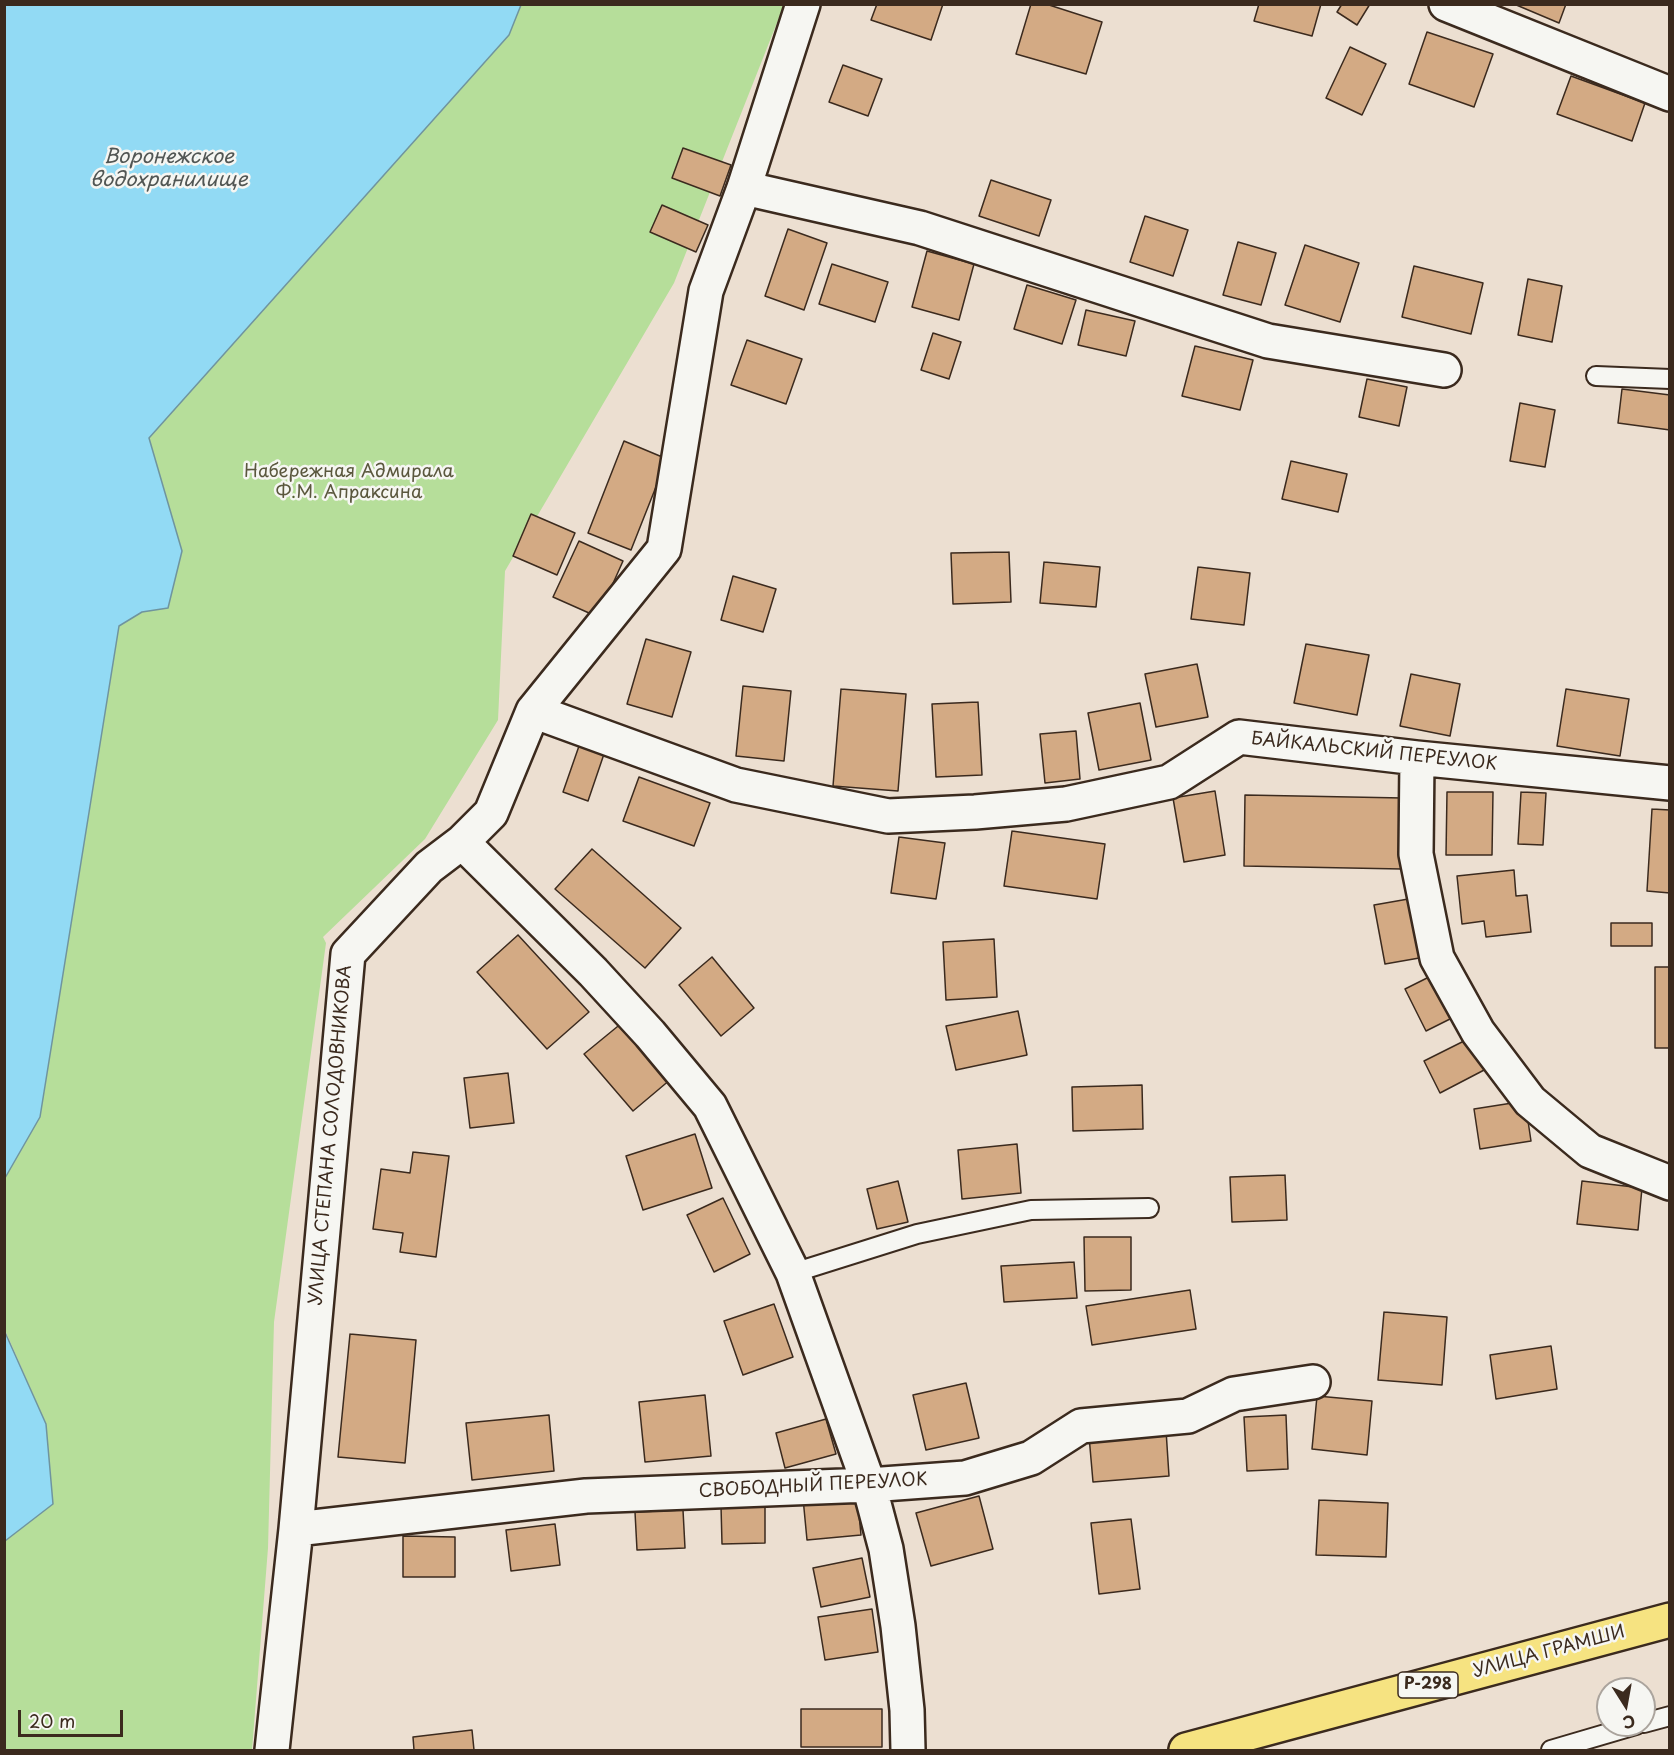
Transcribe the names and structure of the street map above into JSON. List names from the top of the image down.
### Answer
{
  "streets": {
    "highway": ["УЛИЦА ГРАМШИ", "Р-298"],
    "street": ["БАЙКАЛЬСКИЙ ПЕРЕУЛОК", "УЛИЦА СТЕПАНА СОЛОДОВНИКОВА", "СВОБОДНЫЙ ПЕРЕУЛОК"]
  },
  "crossings": [
    ["БАЙКАЛЬСКИЙ ПЕРЕУЛОК", "УЛИЦА СТЕПАНА СОЛОДОВНИКОВА"],
    ["УЛИЦА СТЕПАНА СОЛОДОВНИКОВА", "СВОБОДНЫЙ ПЕРЕУЛОК"]
  ],
  "water": ["Воронежское водохранилище"],
  "parks": ["Набережная Адмирала Ф.М. Апраксина"],
  "scale_bar": "20 m",
  "north": "bottom"
}
